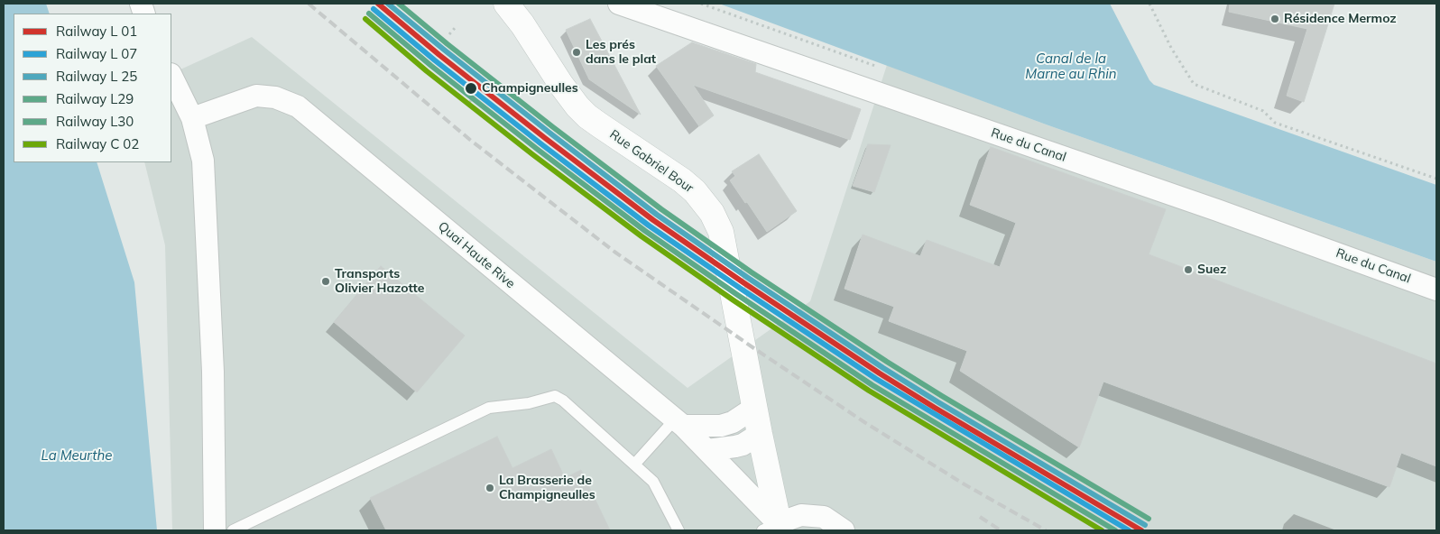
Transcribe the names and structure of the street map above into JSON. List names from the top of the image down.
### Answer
{
  "streets": {
    "main road": ["Rue Gabriel Bour"],
    "street": ["Rue du Canal", "Quai Haute Rive"]
  },
  "crossings": [
    ["Rue Gabriel Bour", "Quai Haute Rive"]
  ],
  "water": ["Canal de la Marne au Rhin", "La Meurthe"],
  "places": [
    "Résidence Mermoz",
    "Les prés dans le plat",
    "Champigneulles",
    "Suez",
    "Transports Olivier Hazotte",
    "La Brasserie de Champigneulles"
  ],
  "lines": ["rail line L30", "rail line L29"],
  "legend": [
    "Railway L 01",
    "Railway L 07",
    "Railway L 25",
    "Railway L29",
    "Railway L30",
    "Railway C 02"
  ]
}
